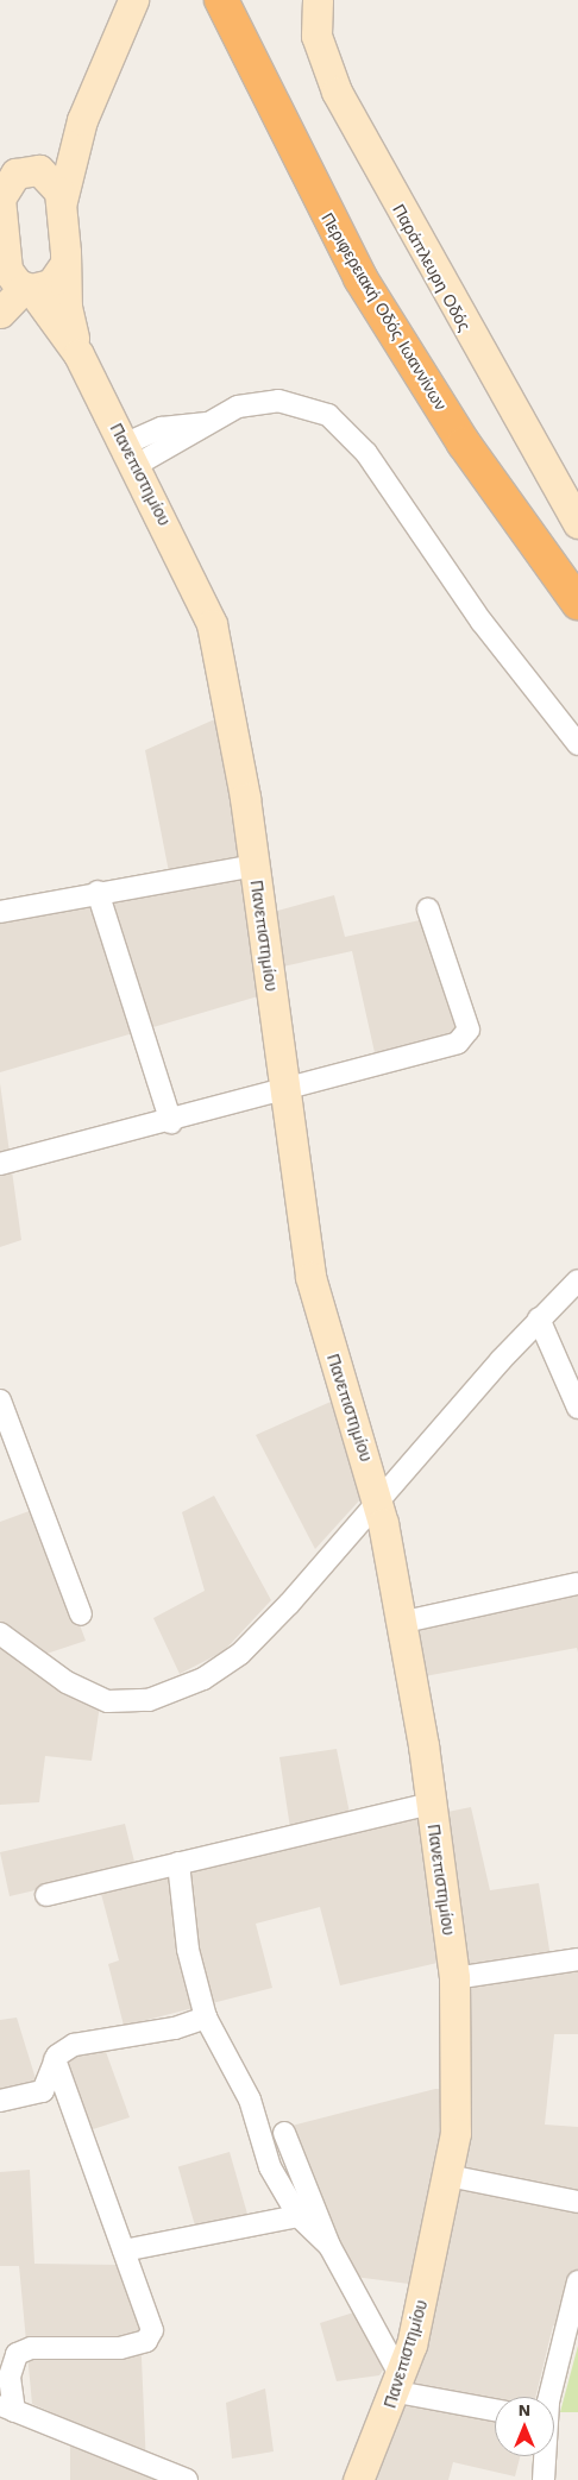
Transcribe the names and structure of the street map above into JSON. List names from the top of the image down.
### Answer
{
  "streets": {
    "highway": ["Περιφερειακή Οδός Ιωαννίνων"],
    "street": ["Παράπλευρη Οδός", "Πανεπιστημίου"]
  },
  "north": "top"
}
